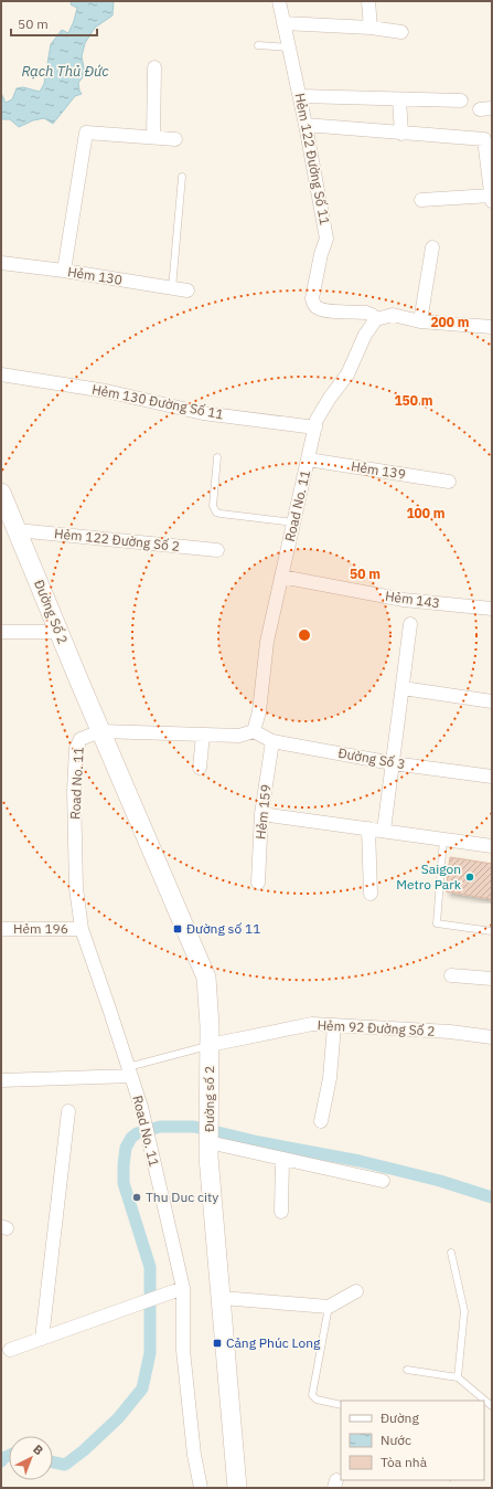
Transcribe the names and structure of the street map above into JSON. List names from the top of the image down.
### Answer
{
  "streets": {
    "street": [
      "Hẻm 122 Đường Số 11",
      "Hẻm 130",
      "Hẻm 130 Đường Số 11",
      "Hẻm 139",
      "Road No. 11",
      "Hẻm 122 Đường Số 2",
      "Hẻm 143",
      "Đường Số 2",
      "Đường Số 3",
      "Hẻm 159",
      "Hẻm 196",
      "Hẻm 92 Đường Số 2",
      "Đường số 2"
    ]
  },
  "crossings": [
    ["Hẻm 122 Đường Số 11", "Road No. 11"],
    ["Hẻm 130 Đường Số 11", "Road No. 11"],
    ["Hẻm 139", "Road No. 11"],
    ["Road No. 11", "Hẻm 143"],
    ["Road No. 11", "Đường Số 2"],
    ["Road No. 11", "Đường Số 3"],
    ["Road No. 11", "Hẻm 196"],
    ["Road No. 11", "Đường số 2"],
    ["Hẻm 122 Đường Số 2", "Đường Số 2"],
    ["Đường Số 2", "Đường số 2"],
    ["Đường Số 3", "Hẻm 159"],
    ["Hẻm 92 Đường Số 2", "Đường số 2"]
  ],
  "water": ["Rạch Thủ Đức"],
  "places": {
    "other": ["Saigon Metro Park", "Thu Duc city"],
    "transit": ["Đường số 11", "Cảng Phúc Long"]
  },
  "legend": ["Đường", "Nước", "Tòa nhà"],
  "scale_bar": "50 m",
  "north": "top right",
  "rings": [
    "200 m",
    "150 m",
    "100 m",
    "50 m"
  ]
}
